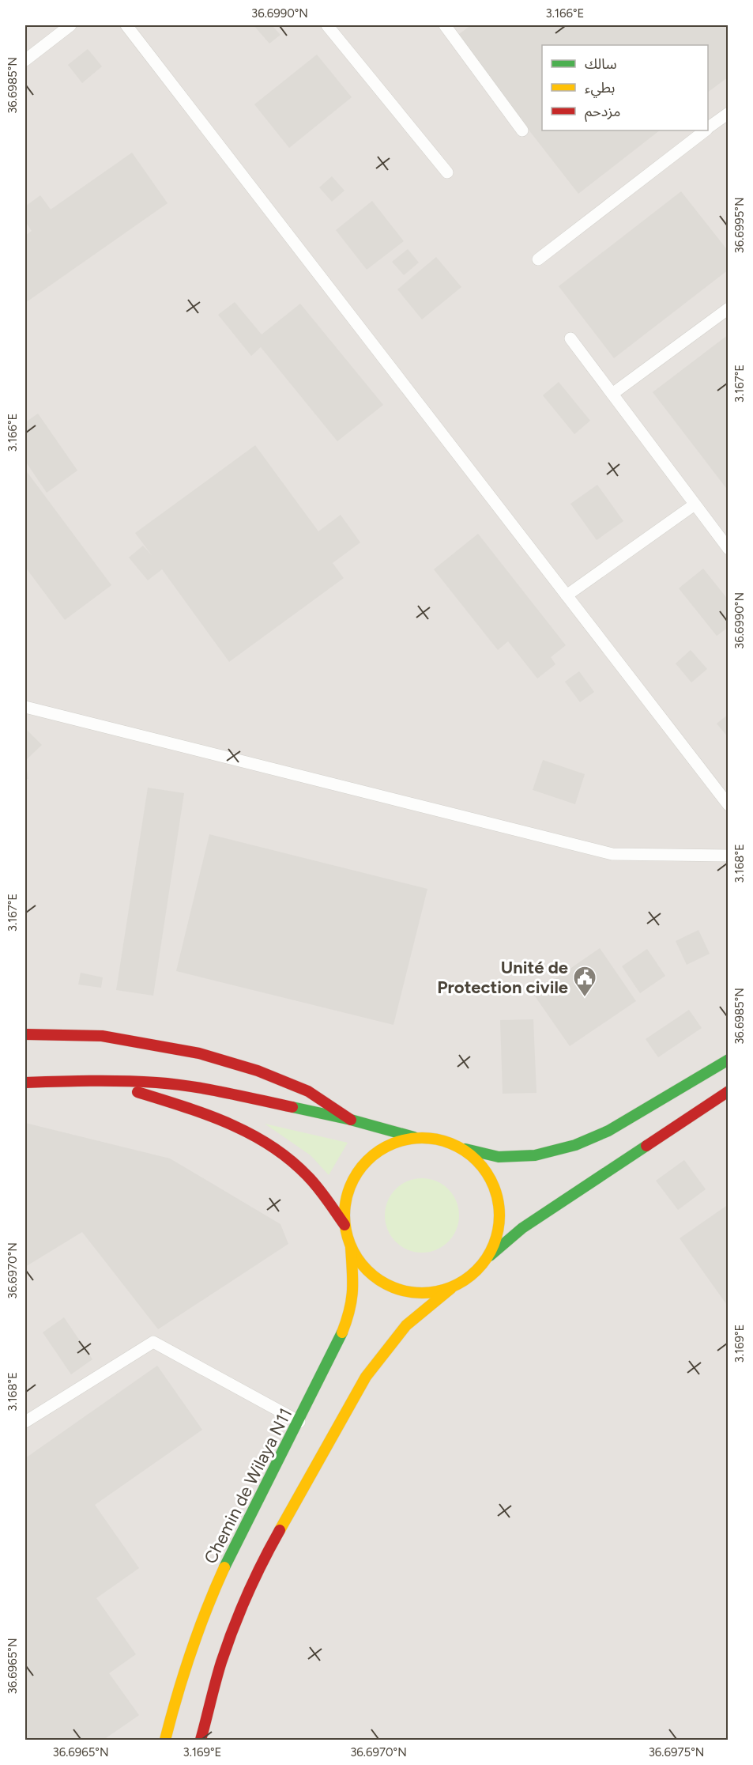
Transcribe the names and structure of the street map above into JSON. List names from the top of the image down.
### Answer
{
  "streets": {
    "main road": ["Chemin de Wilaya N11"]
  },
  "places": {
    "public building": ["Unité de Protection civile"]
  },
  "legend": ["سالك", "بطيء", "مزدحم"],
  "coordinates": [
    "36.6990°N",
    "3.166°E",
    "36.6985°N",
    "36.6995°N",
    "3.167°E",
    "3.168°E",
    "36.6970°N",
    "3.169°E",
    "36.6965°N",
    "36.6975°N"
  ]
}
